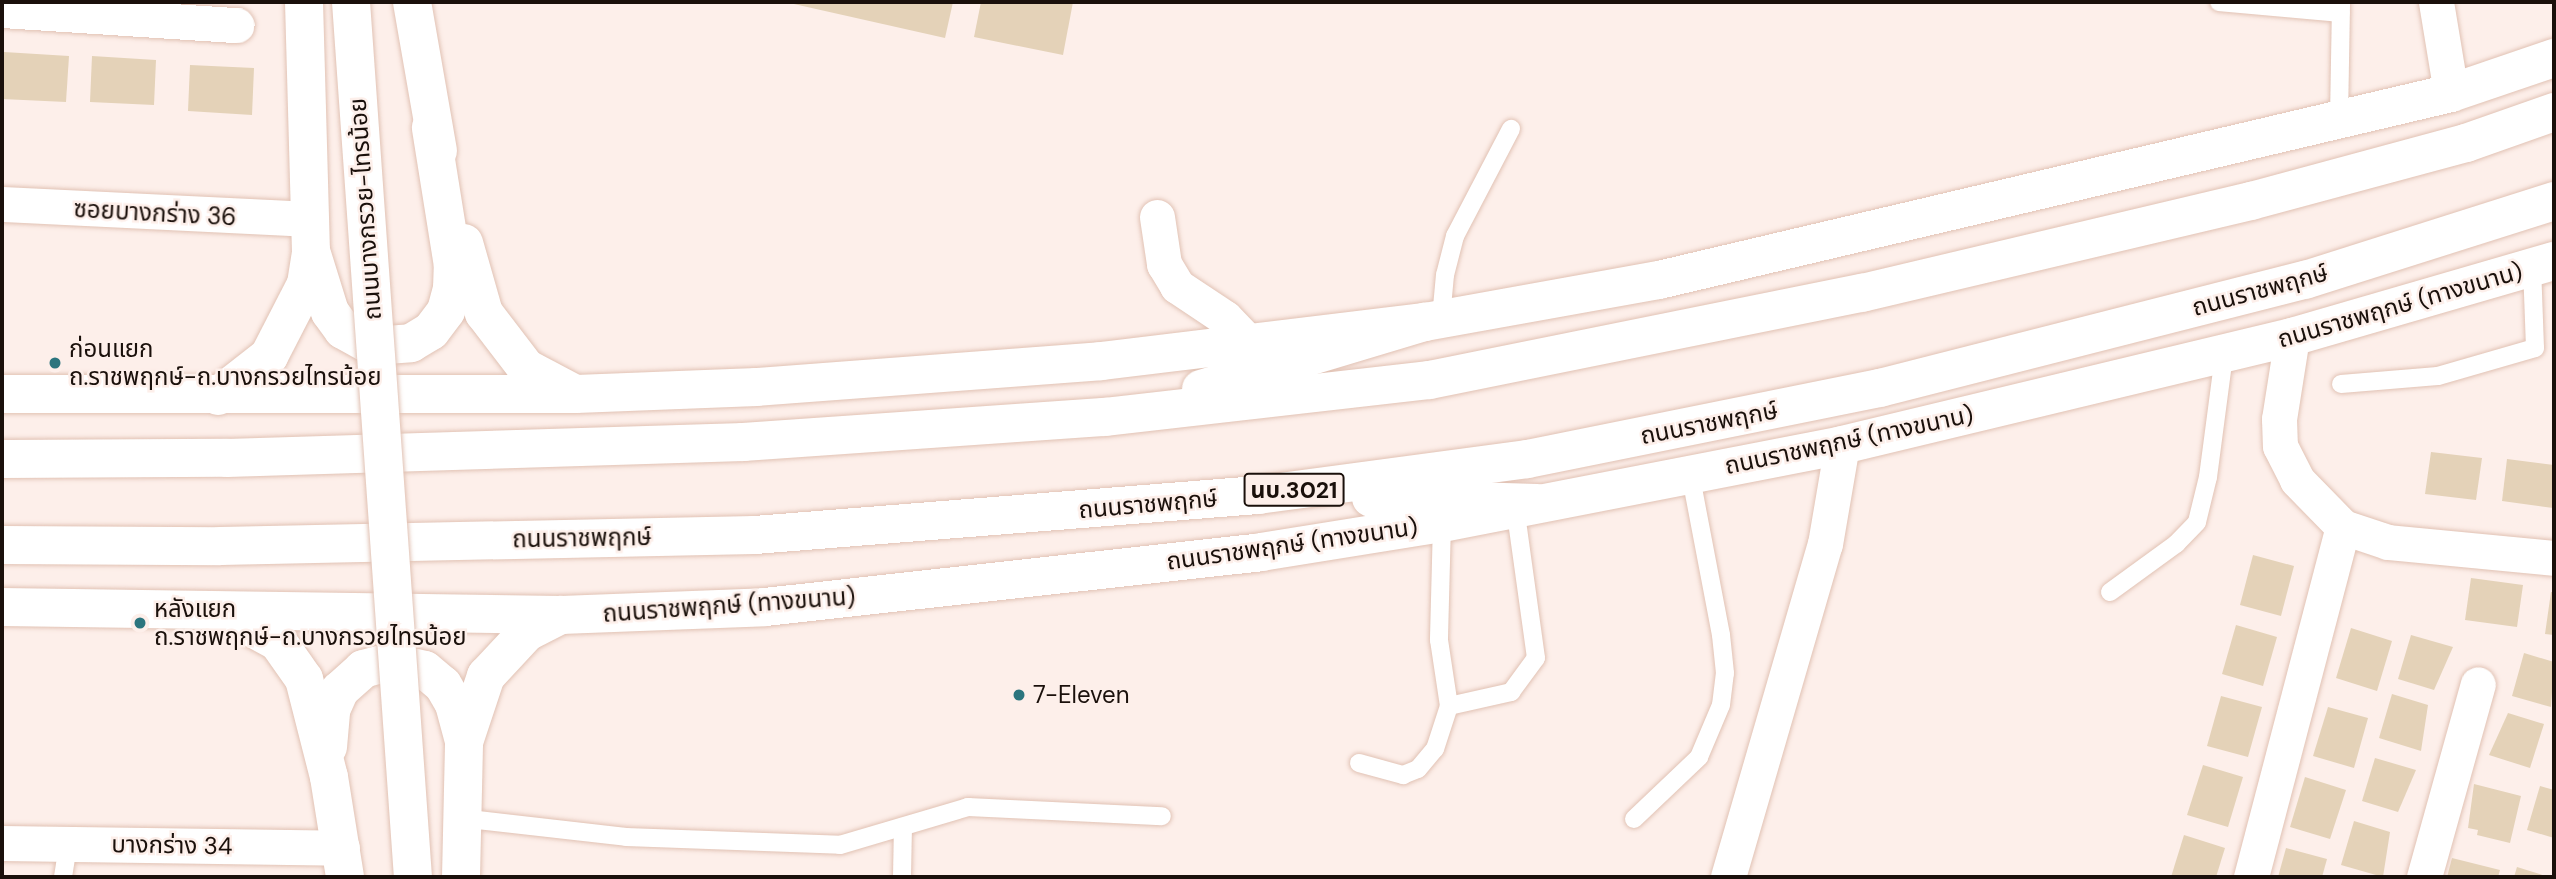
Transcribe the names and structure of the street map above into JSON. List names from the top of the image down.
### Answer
{
  "streets": {
    "main road": [
      "ถนนบางกรวย-ไทรน้อย",
      "ถนนราชพฤกษ์",
      "ถนนราชพฤกษ์ (ทางขนาน)",
      "นบ.3021"
    ],
    "street": ["ซอยบางกร่าง 36", "บางกร่าง 34"]
  },
  "places": ["ก่อนแยก ถ.ราชพฤกษ์-ถ.บางกรวยไทรน้อย", "หลังแยก ถ.ราชพฤกษ์-ถ.บางกรวยไทรน้อย", "7-Eleven"]
}
